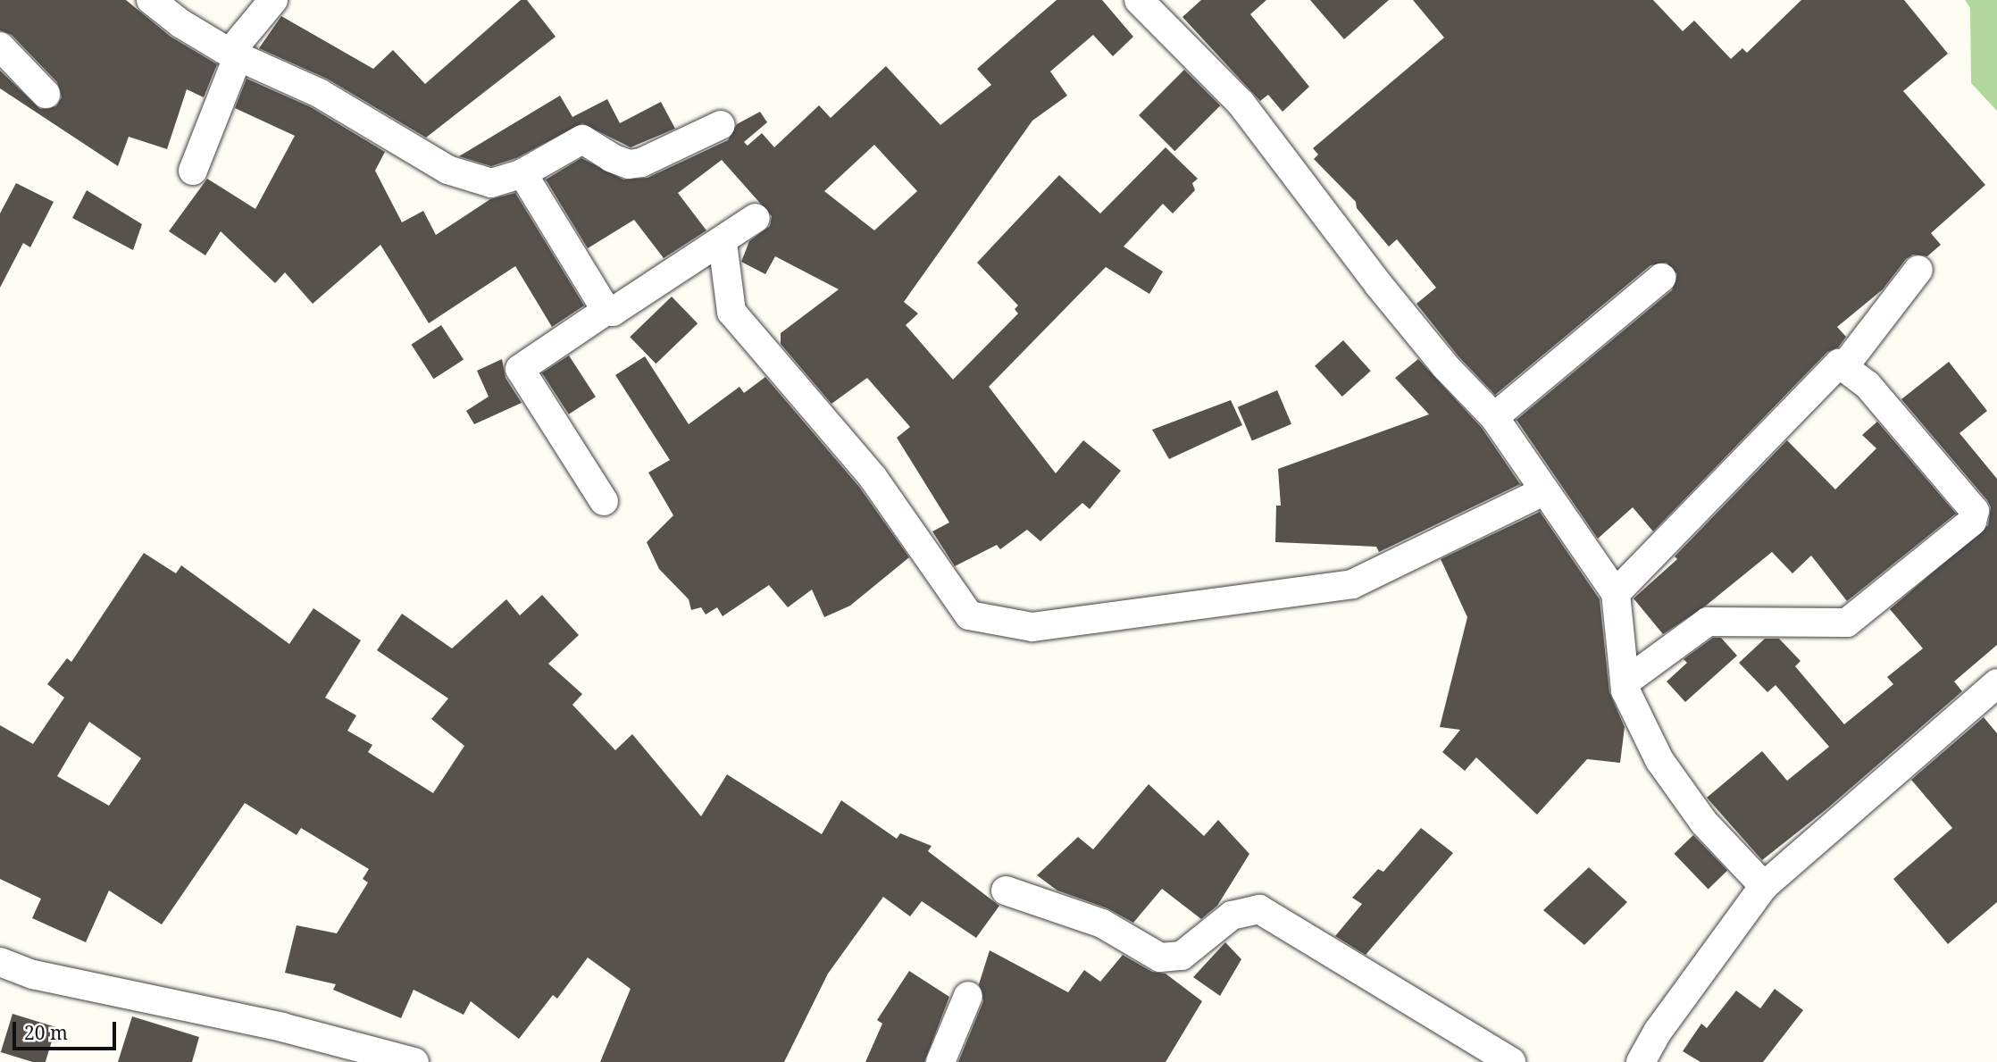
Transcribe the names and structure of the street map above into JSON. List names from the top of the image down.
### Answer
{
  "scale_bar": "20 m"
}
